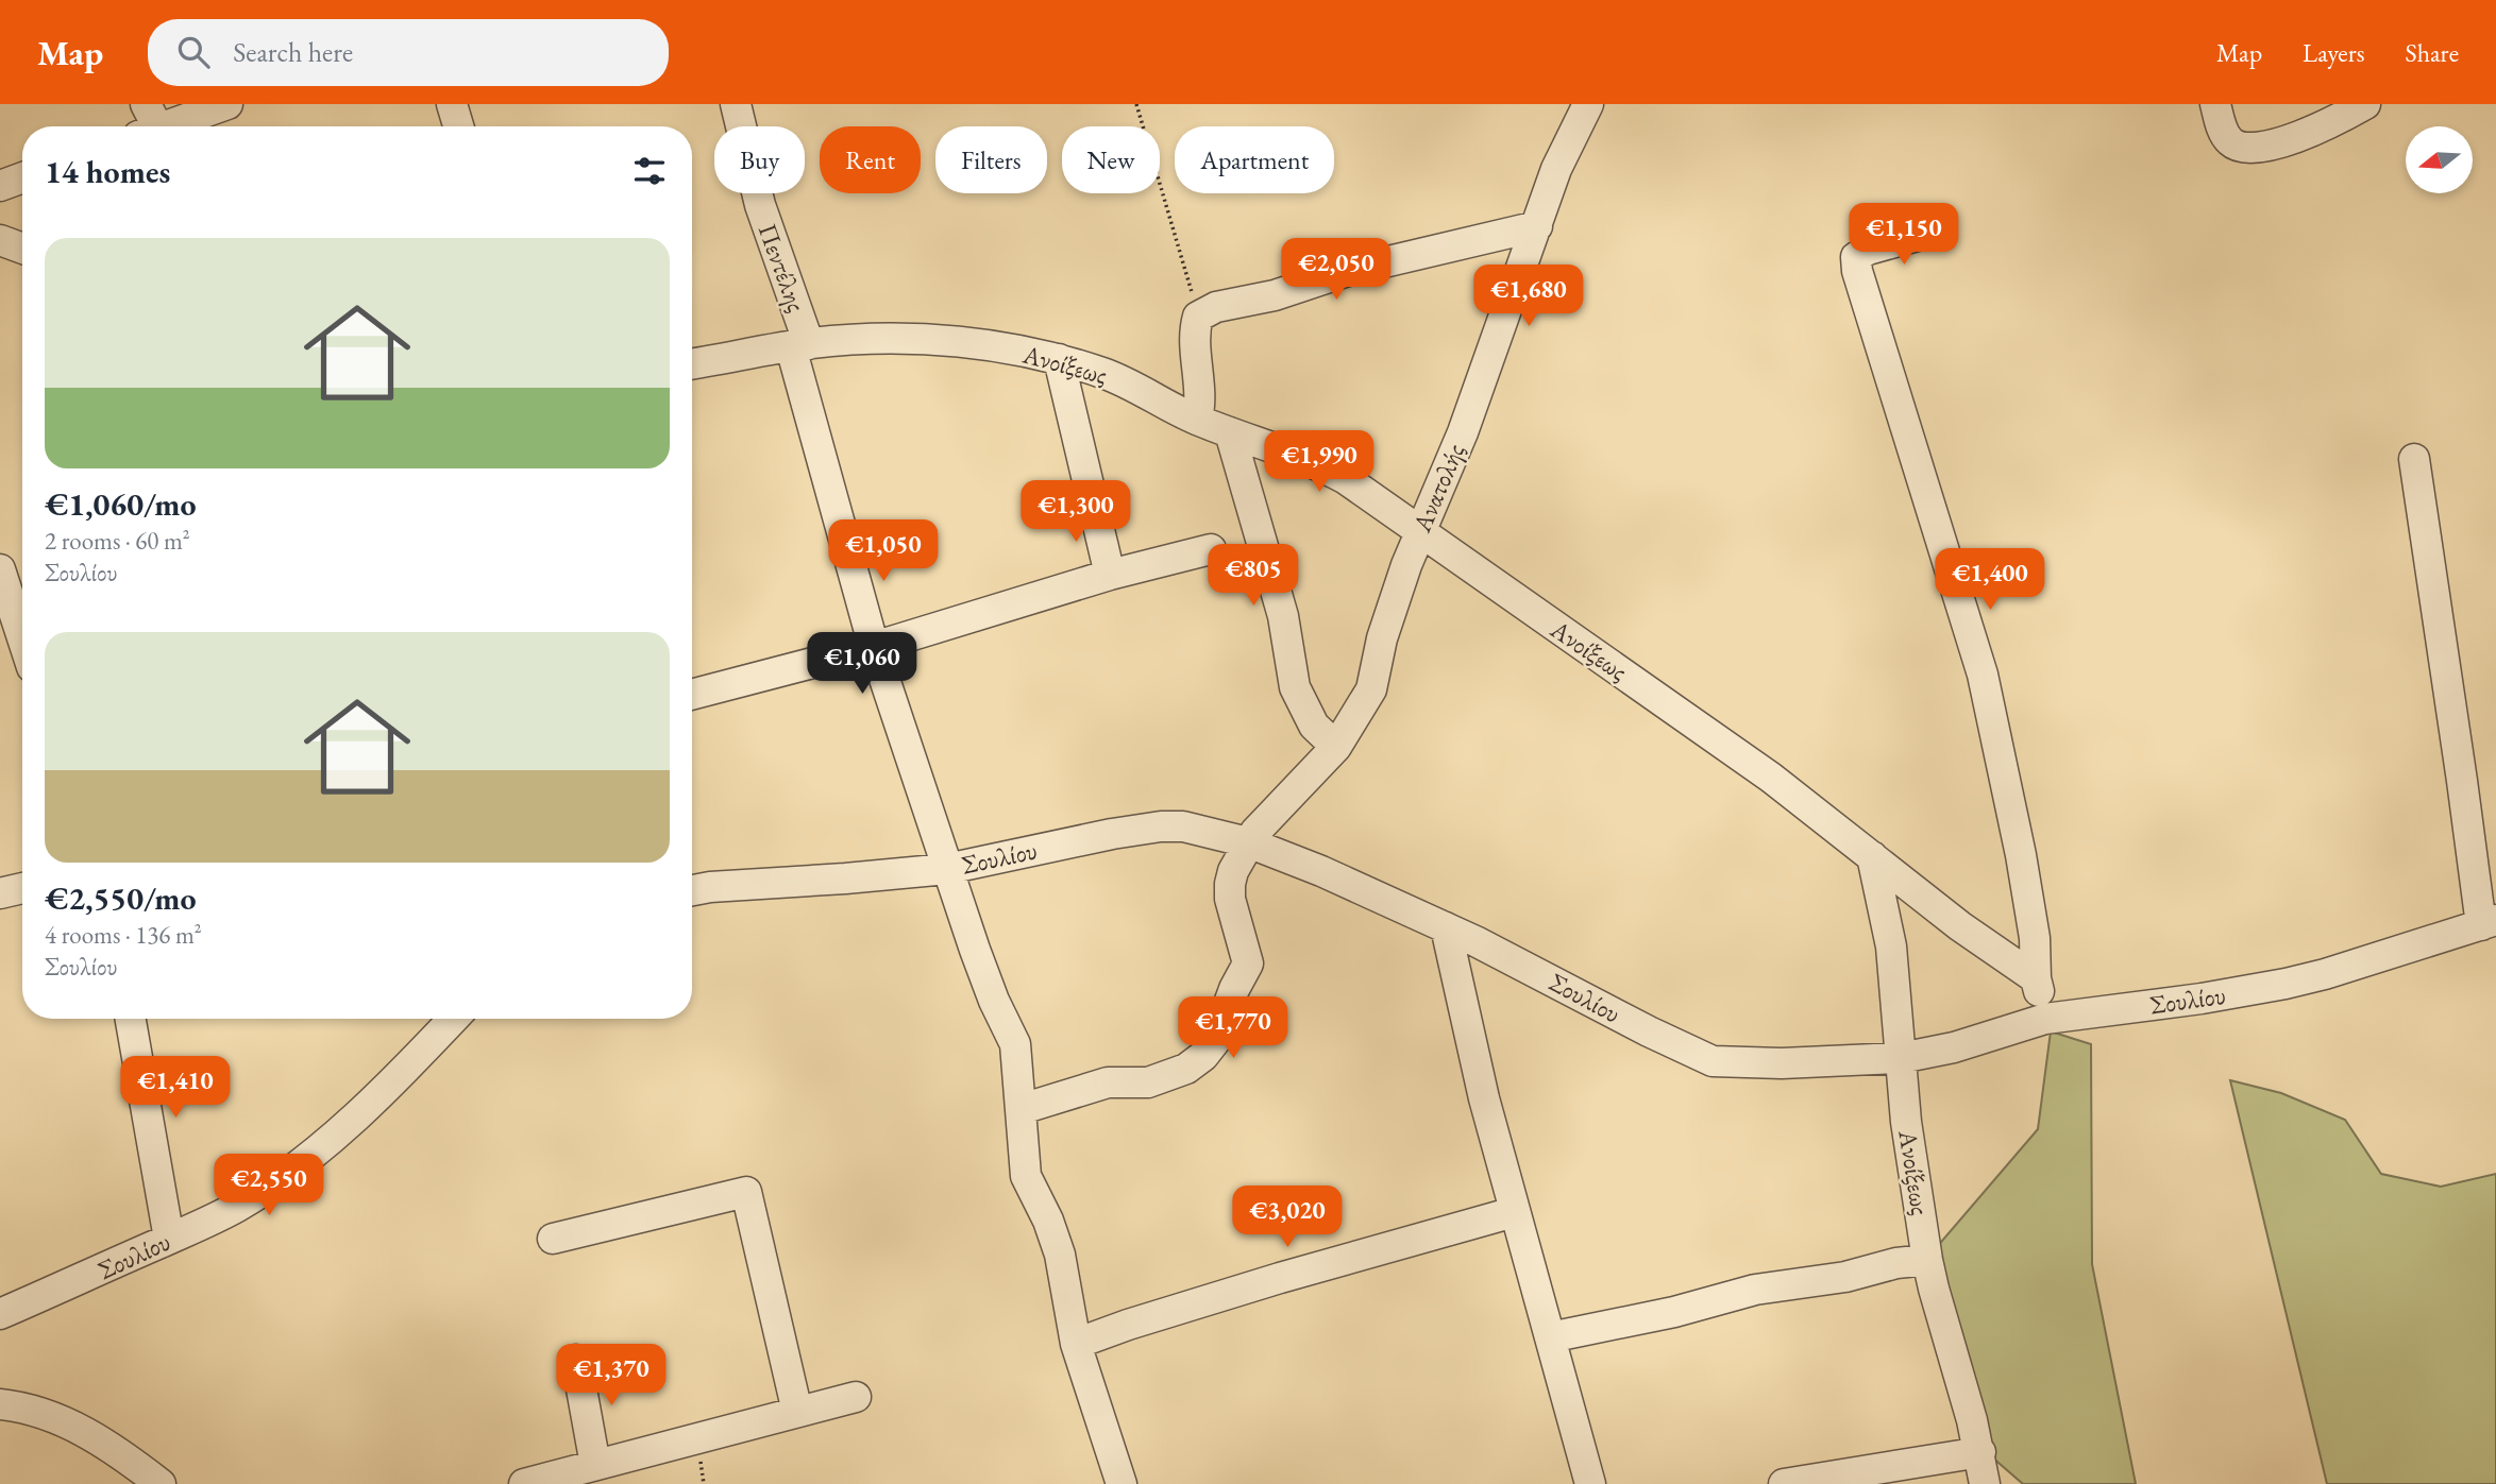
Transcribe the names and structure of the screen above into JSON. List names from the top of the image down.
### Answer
{
  "streets": {
    "street": [
      "Πεντέλης",
      "Ανοίξεως",
      "Ανατολής",
      "Σουλίου"
    ]
  },
  "crossings": [
    ["Πεντέλης", "Ανοίξεως"],
    ["Πεντέλης", "Ανατολής"],
    ["Πεντέλης", "Σουλίου"],
    ["Ανοίξεως", "Ανατολής"],
    ["Ανοίξεως", "Σουλίου"],
    ["Ανατολής", "Σουλίου"]
  ],
  "north": "left",
  "page": {
    "header": "Map",
    "search": "Search here",
    "nav": ["Map", "Layers", "Share"],
    "chip": [
      "Buy",
      "Rent",
      "Filters",
      "New",
      "Apartment"
    ],
    "heading": "14 homes",
    "price": [
      "€1,150",
      "€2,050",
      "€1,680",
      "€1,990",
      "€1,300",
      "€1,050",
      "€805",
      "€1,400",
      "€1,060",
      "€1,770",
      "€1,410",
      "€2,550",
      "€3,020",
      "€1,370"
    ],
    "list": [
      {
        "name": "€1,060/mo",
        "note": "2 rooms · 60 m² · Σουλίου"
      },
      {
        "name": "€2,550/mo",
        "note": "4 rooms · 136 m² · Σουλίου"
      }
    ]
  }
}
